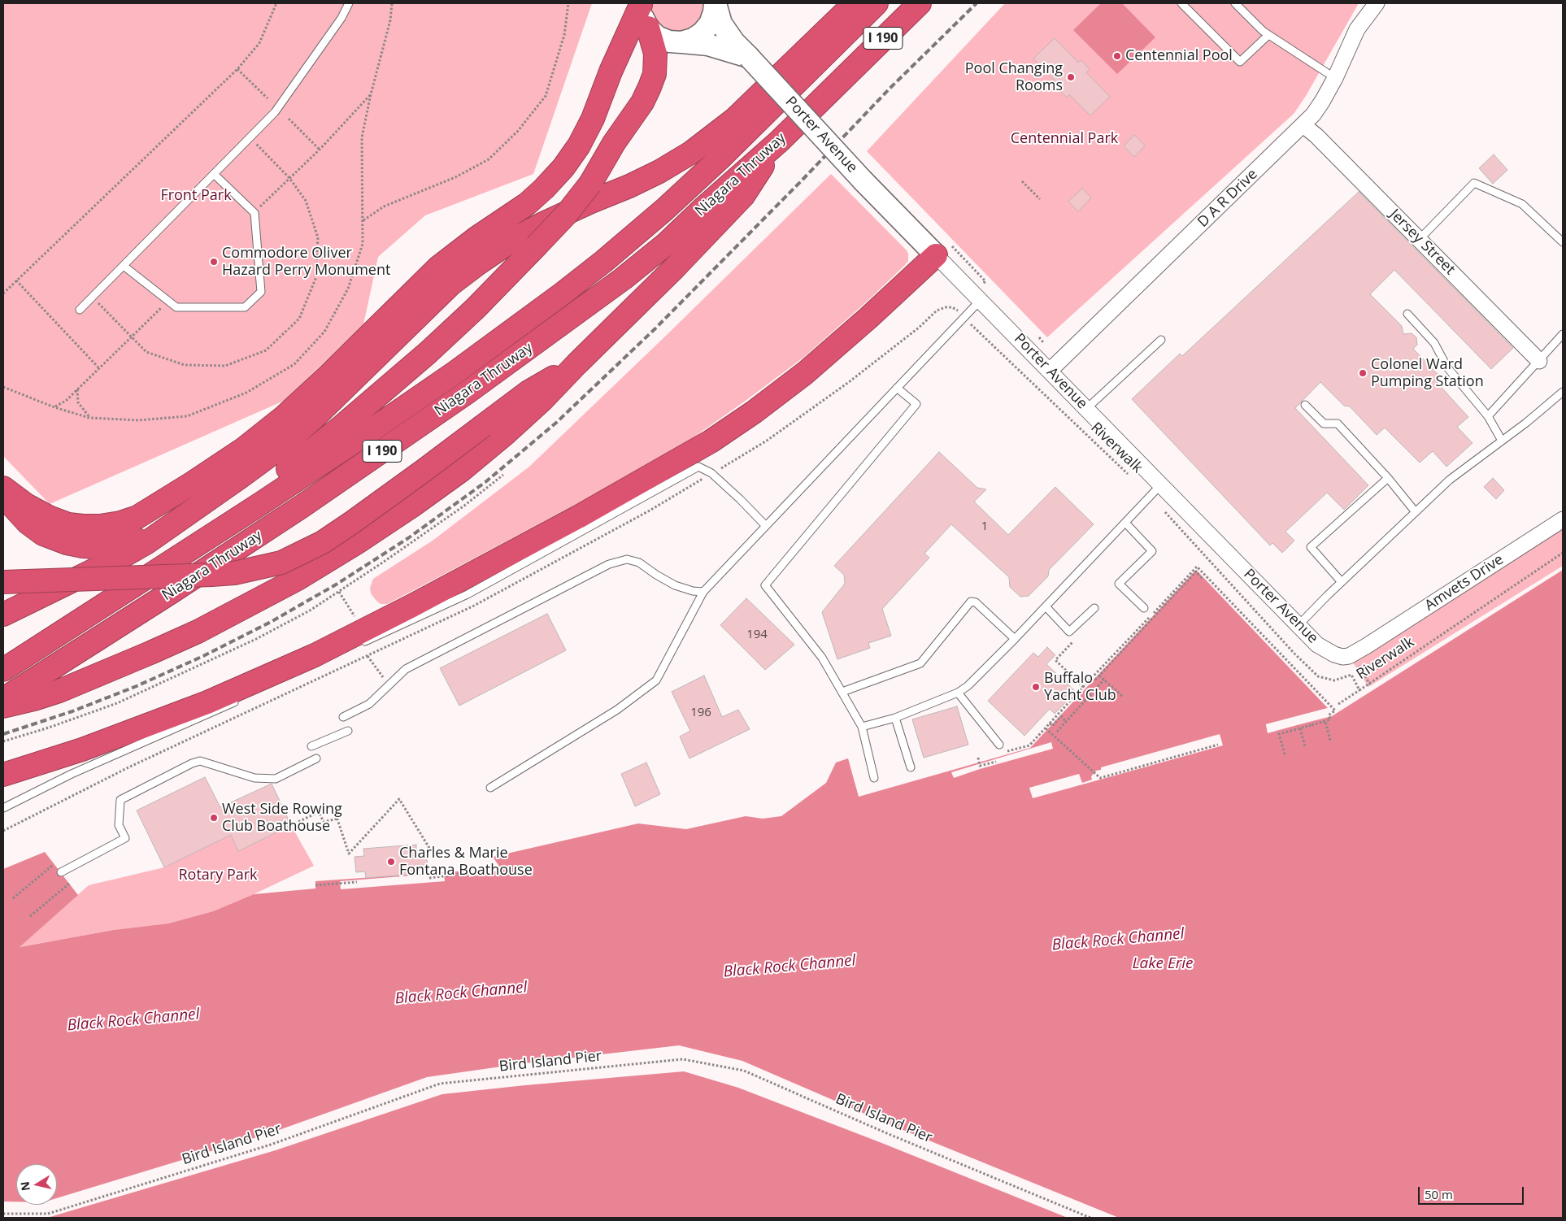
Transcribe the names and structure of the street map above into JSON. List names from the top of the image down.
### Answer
{
  "streets": {
    "highway": ["I 190", "Niagara Thruway"],
    "street": [
      "Porter Avenue",
      "D A R Drive",
      "Jersey Street",
      "Amvets Drive"
    ],
    "path": ["Riverwalk", "Bird Island Pier"]
  },
  "crossings": [
    ["Porter Avenue", "D A R Drive"],
    ["Porter Avenue", "Amvets Drive"],
    ["D A R Drive", "Jersey Street"]
  ],
  "water": ["Black Rock Channel", "Lake Erie"],
  "parks": ["Centennial Park", "Front Park", "Rotary Park"],
  "places": [
    "Centennial Pool",
    "Pool Changing Rooms",
    "Commodore Oliver Hazard Perry Monument",
    "Colonel Ward Pumping Station",
    "Buffalo Yacht Club",
    "West Side Rowing Club Boathouse",
    "Charles & Marie Fontana Boathouse"
  ],
  "house_numbers": ["1", "194", "196"],
  "scale_bar": "50 m",
  "north": "left"
}
